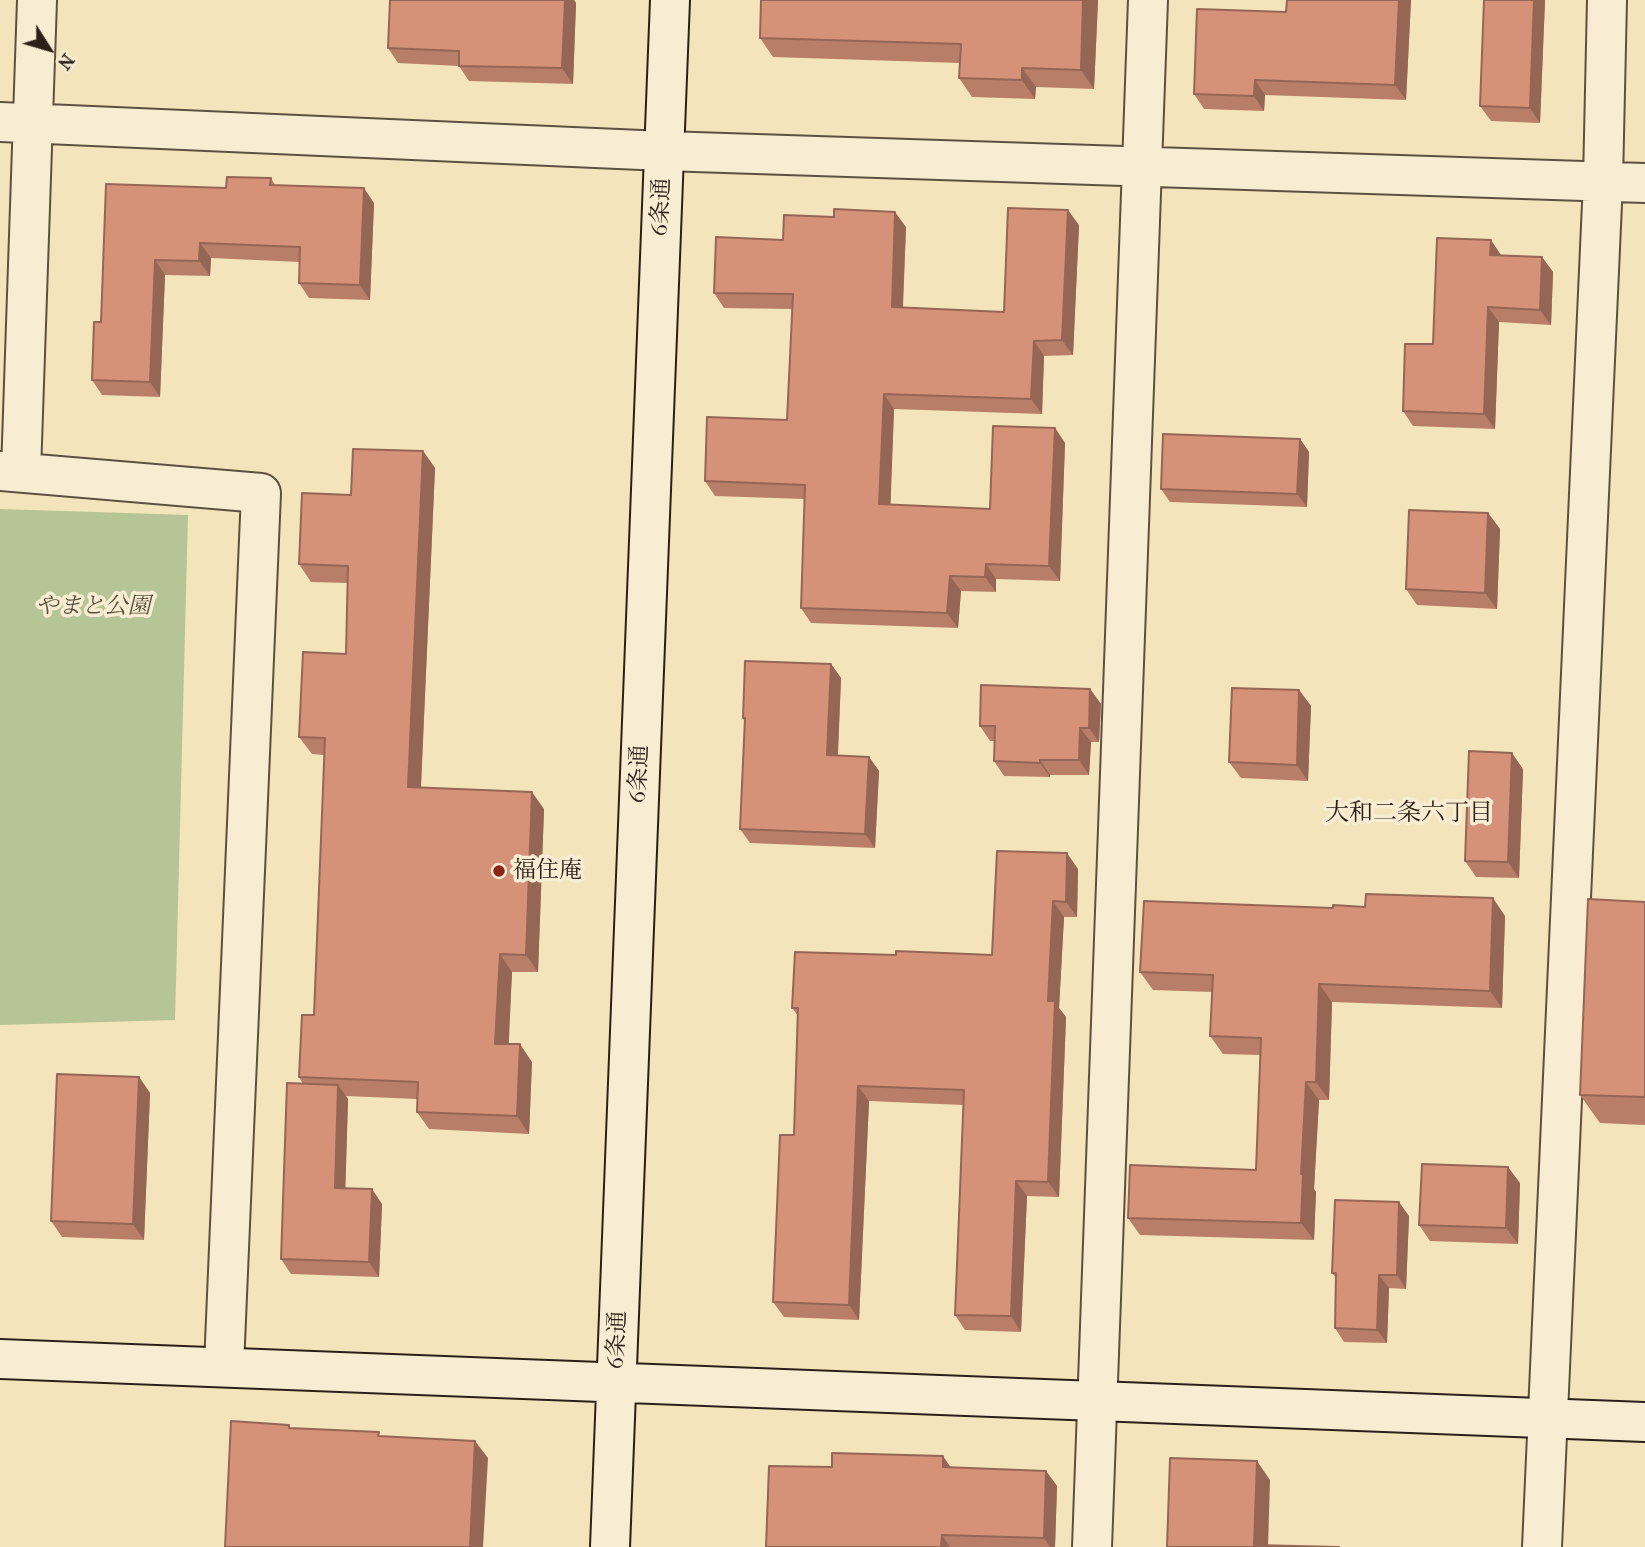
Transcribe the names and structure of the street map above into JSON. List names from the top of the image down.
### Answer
{
  "streets": {
    "street": ["6条通"]
  },
  "districts": ["大和二条六丁目"],
  "parks": ["やまと公園"],
  "places": ["福住庵"],
  "north": "bottom right"
}
